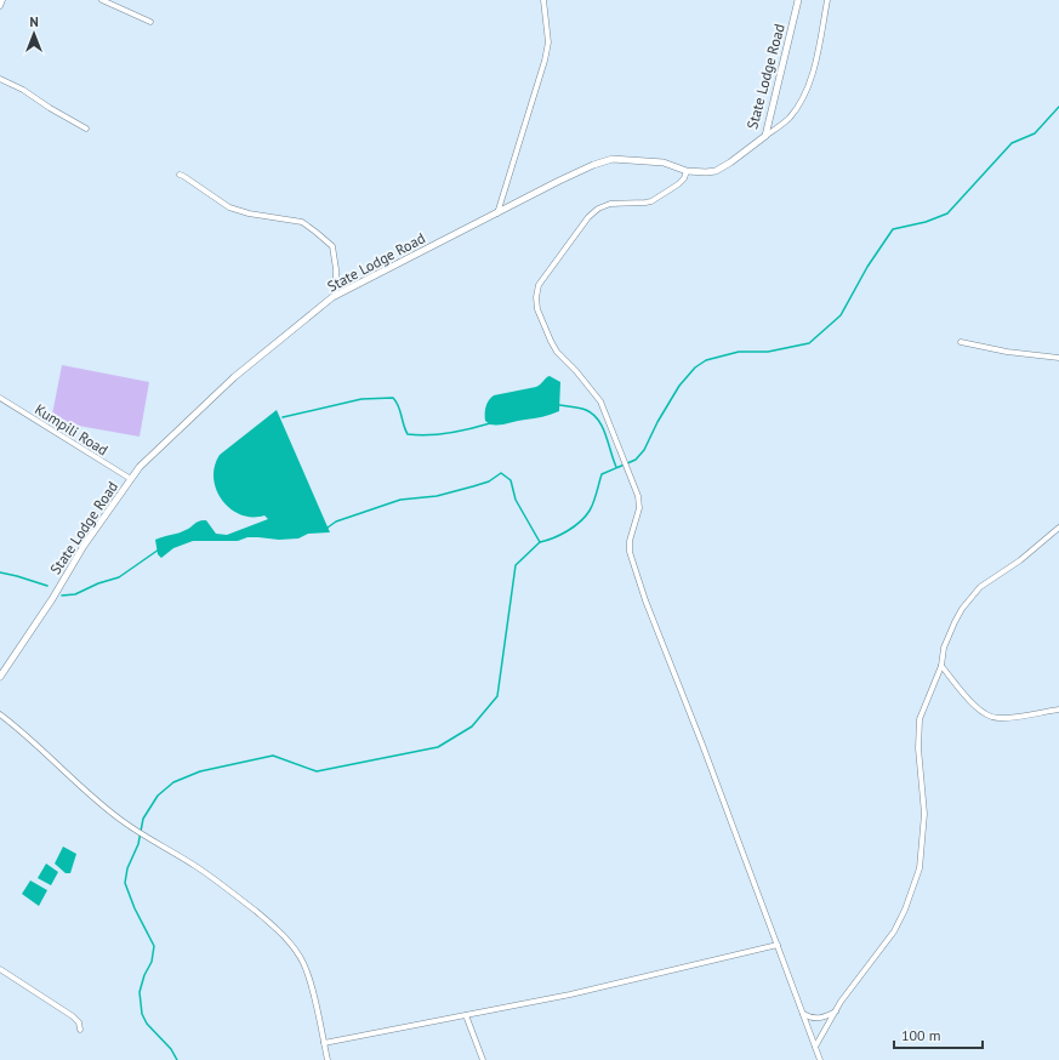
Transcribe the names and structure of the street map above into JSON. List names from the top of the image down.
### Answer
{
  "streets": {
    "street": ["State Lodge Road", "Kumpili Road"]
  },
  "crossings": [
    ["State Lodge Road", "Kumpili Road"]
  ],
  "scale_bar": "100 m",
  "north": "top"
}
